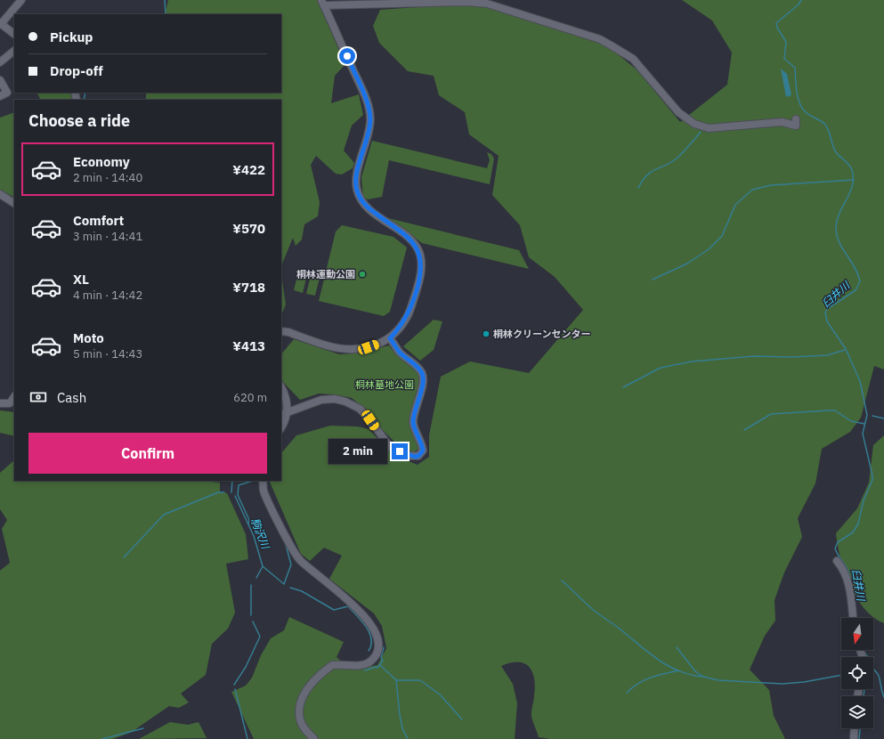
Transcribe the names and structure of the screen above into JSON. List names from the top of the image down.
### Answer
{
  "water": ["臼井川", "駒沢川"],
  "parks": ["桐林墓地公園"],
  "places": ["桐林運動公園", "桐林クリーンセンター"],
  "north": "bottom",
  "page": {
    "banner": ["Pickup", "Drop-off"],
    "heading": "Choose a ride",
    "list": [
      {
        "name": "Economy",
        "note": "2 min · 14:40",
        "value": "¥422"
      },
      {
        "name": "Comfort",
        "note": "3 min · 14:41",
        "value": "¥570"
      },
      {
        "name": "XL",
        "note": "4 min · 14:42",
        "value": "¥718"
      },
      {
        "name": "Moto",
        "note": "5 min · 14:43",
        "value": "¥413"
      }
    ],
    "pay": ["Cash", "620 m"],
    "buttons": "Confirm",
    "bubble": "2 min"
  }
}
